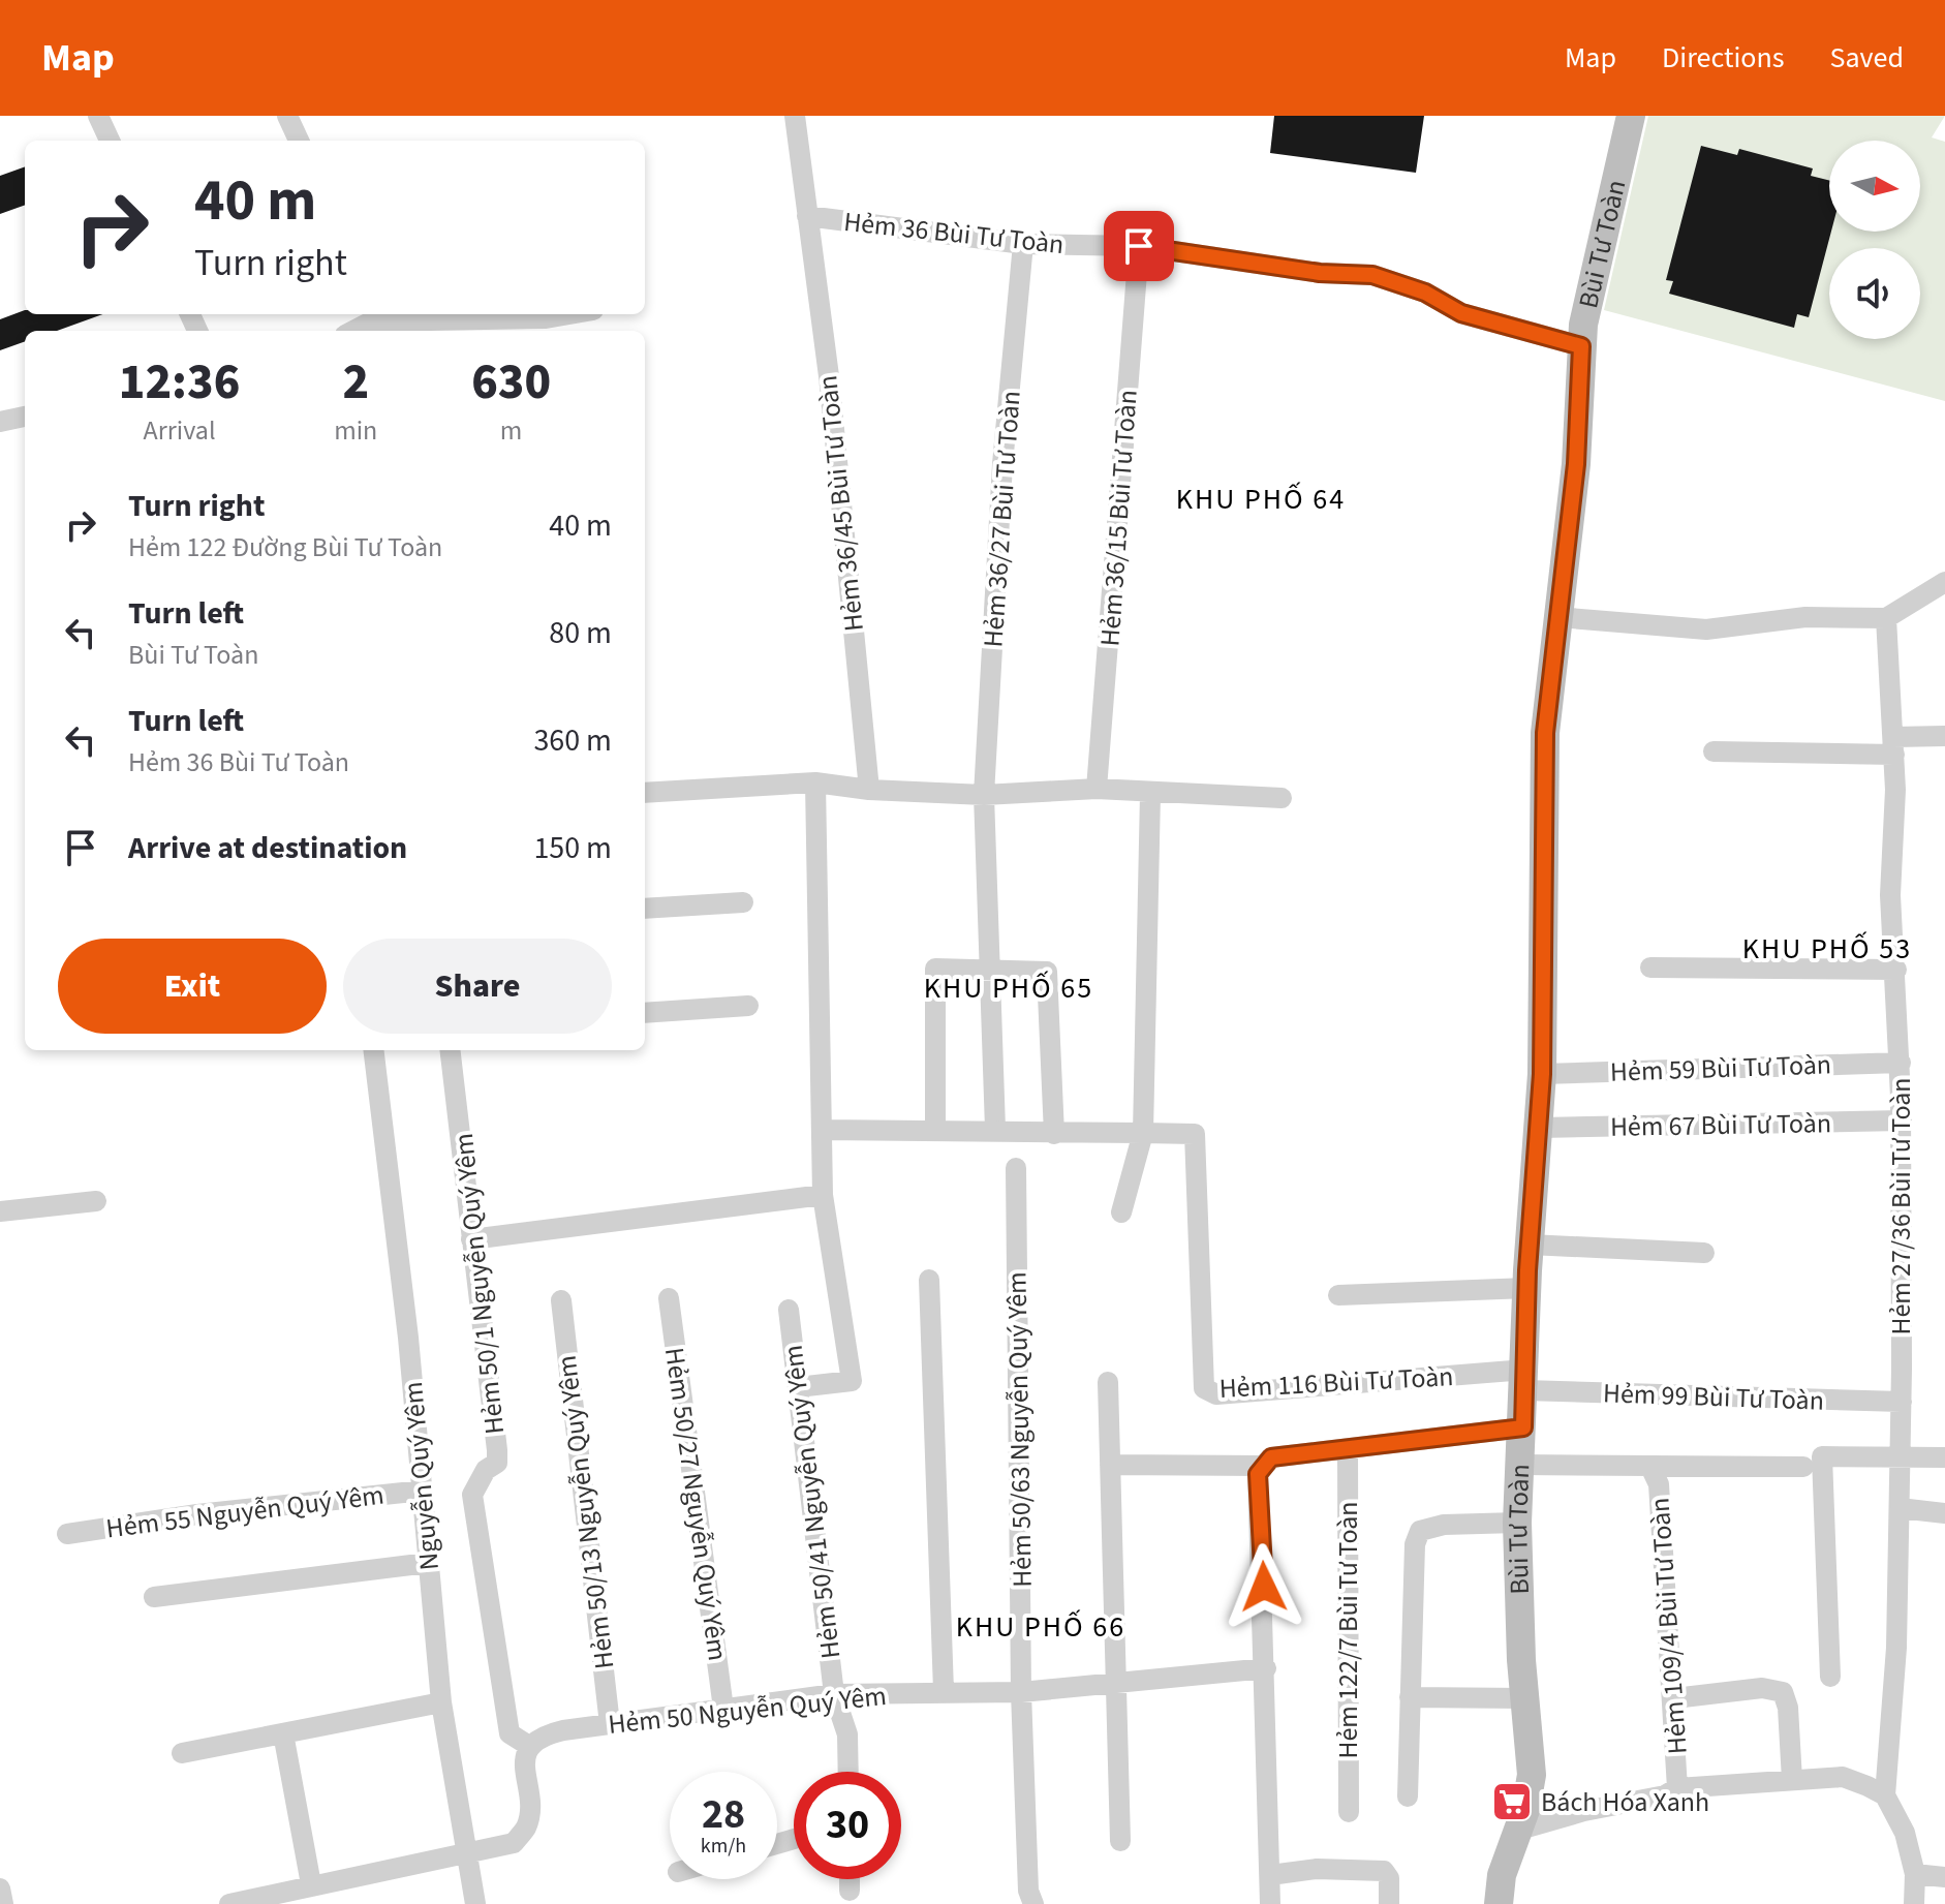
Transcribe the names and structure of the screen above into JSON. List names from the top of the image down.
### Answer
{
  "streets": {
    "street": [
      "Hẻm 36 Bùi Tư Toàn",
      "Bùi Tư Toàn",
      "Hẻm 36/45 Bùi Tư Toàn",
      "Hẻm 36/15 Bùi Tư Toàn",
      "Hẻm 36/27 Bùi Tư Toàn",
      "Hẻm 59 Bùi Tư Toàn",
      "Hẻm 67 Bùi Tư Toàn",
      "Hẻm 27/36 Bùi Tư Toàn",
      "Hẻm 50/1 Nguyễn Quý Yêm",
      "Hẻm 116 Bùi Tư Toàn",
      "Hẻm 99 Bùi Tư Toàn",
      "Hẻm 50/63 Nguyễn Quý Yêm",
      "Nguyễn Quý Yêm",
      "Hẻm 50/41 Nguyễn Quý Yêm",
      "Hẻm 50/27 Nguyễn Quý Yêm",
      "Hẻm 55 Nguyễn Quý Yêm",
      "Hẻm 50/13 Nguyễn Quý Yêm",
      "Hẻm 109/4 Bùi Tư Toàn",
      "Hẻm 122/7 Bùi Tư Toàn",
      "Hẻm 50 Nguyễn Quý Yêm"
    ]
  },
  "crossings": [
    ["Hẻm 36 Bùi Tư Toàn", "Bùi Tư Toàn"],
    ["Hẻm 36 Bùi Tư Toàn", "Hẻm 36/45 Bùi Tư Toàn"],
    ["Hẻm 36 Bùi Tư Toàn", "Hẻm 36/15 Bùi Tư Toàn"],
    ["Hẻm 36 Bùi Tư Toàn", "Hẻm 36/27 Bùi Tư Toàn"],
    ["Bùi Tư Toàn", "Hẻm 59 Bùi Tư Toàn"],
    ["Bùi Tư Toàn", "Hẻm 67 Bùi Tư Toàn"],
    ["Bùi Tư Toàn", "Hẻm 116 Bùi Tư Toàn"],
    ["Bùi Tư Toàn", "Hẻm 99 Bùi Tư Toàn"],
    ["Hẻm 59 Bùi Tư Toàn", "Hẻm 27/36 Bùi Tư Toàn"],
    ["Hẻm 67 Bùi Tư Toàn", "Hẻm 27/36 Bùi Tư Toàn"],
    ["Hẻm 27/36 Bùi Tư Toàn", "Hẻm 99 Bùi Tư Toàn"],
    ["Hẻm 50/1 Nguyễn Quý Yêm", "Hẻm 50 Nguyễn Quý Yêm"],
    ["Hẻm 116 Bùi Tư Toàn", "Hẻm 99 Bùi Tư Toàn"],
    ["Hẻm 50/63 Nguyễn Quý Yêm", "Hẻm 50 Nguyễn Quý Yêm"],
    ["Nguyễn Quý Yêm", "Hẻm 55 Nguyễn Quý Yêm"],
    ["Hẻm 50/41 Nguyễn Quý Yêm", "Hẻm 50 Nguyễn Quý Yêm"],
    ["Hẻm 50/27 Nguyễn Quý Yêm", "Hẻm 50 Nguyễn Quý Yêm"],
    ["Hẻm 50/13 Nguyễn Quý Yêm", "Hẻm 50 Nguyễn Quý Yêm"]
  ],
  "districts": [
    "KHU PHỐ 64",
    "KHU PHỐ 53",
    "KHU PHỐ 65",
    "KHU PHỐ 66"
  ],
  "places": {
    "supermarket": ["Bách Hóa Xanh"]
  },
  "north": "right",
  "page": {
    "header": "Map",
    "nav": ["Map", "Directions", "Saved"],
    "turn": ["40 m", "Turn right"],
    "eta": [
      "12:36",
      "Arrival",
      "2",
      "min",
      "630",
      "m"
    ],
    "list": [
      {
        "name": "Turn right",
        "note": "Hẻm 122 Đường Bùi Tư Toàn",
        "value": "40 m"
      },
      {
        "name": "Turn left",
        "note": "Bùi Tư Toàn",
        "value": "80 m"
      },
      {
        "name": "Turn left",
        "note": "Hẻm 36 Bùi Tư Toàn",
        "value": "360 m"
      },
      {
        "name": "Arrive at destination",
        "value": "150 m"
      }
    ],
    "buttons": ["Exit", "Share"],
    "speed": "28 km/h",
    "limit": "30"
  }
}
